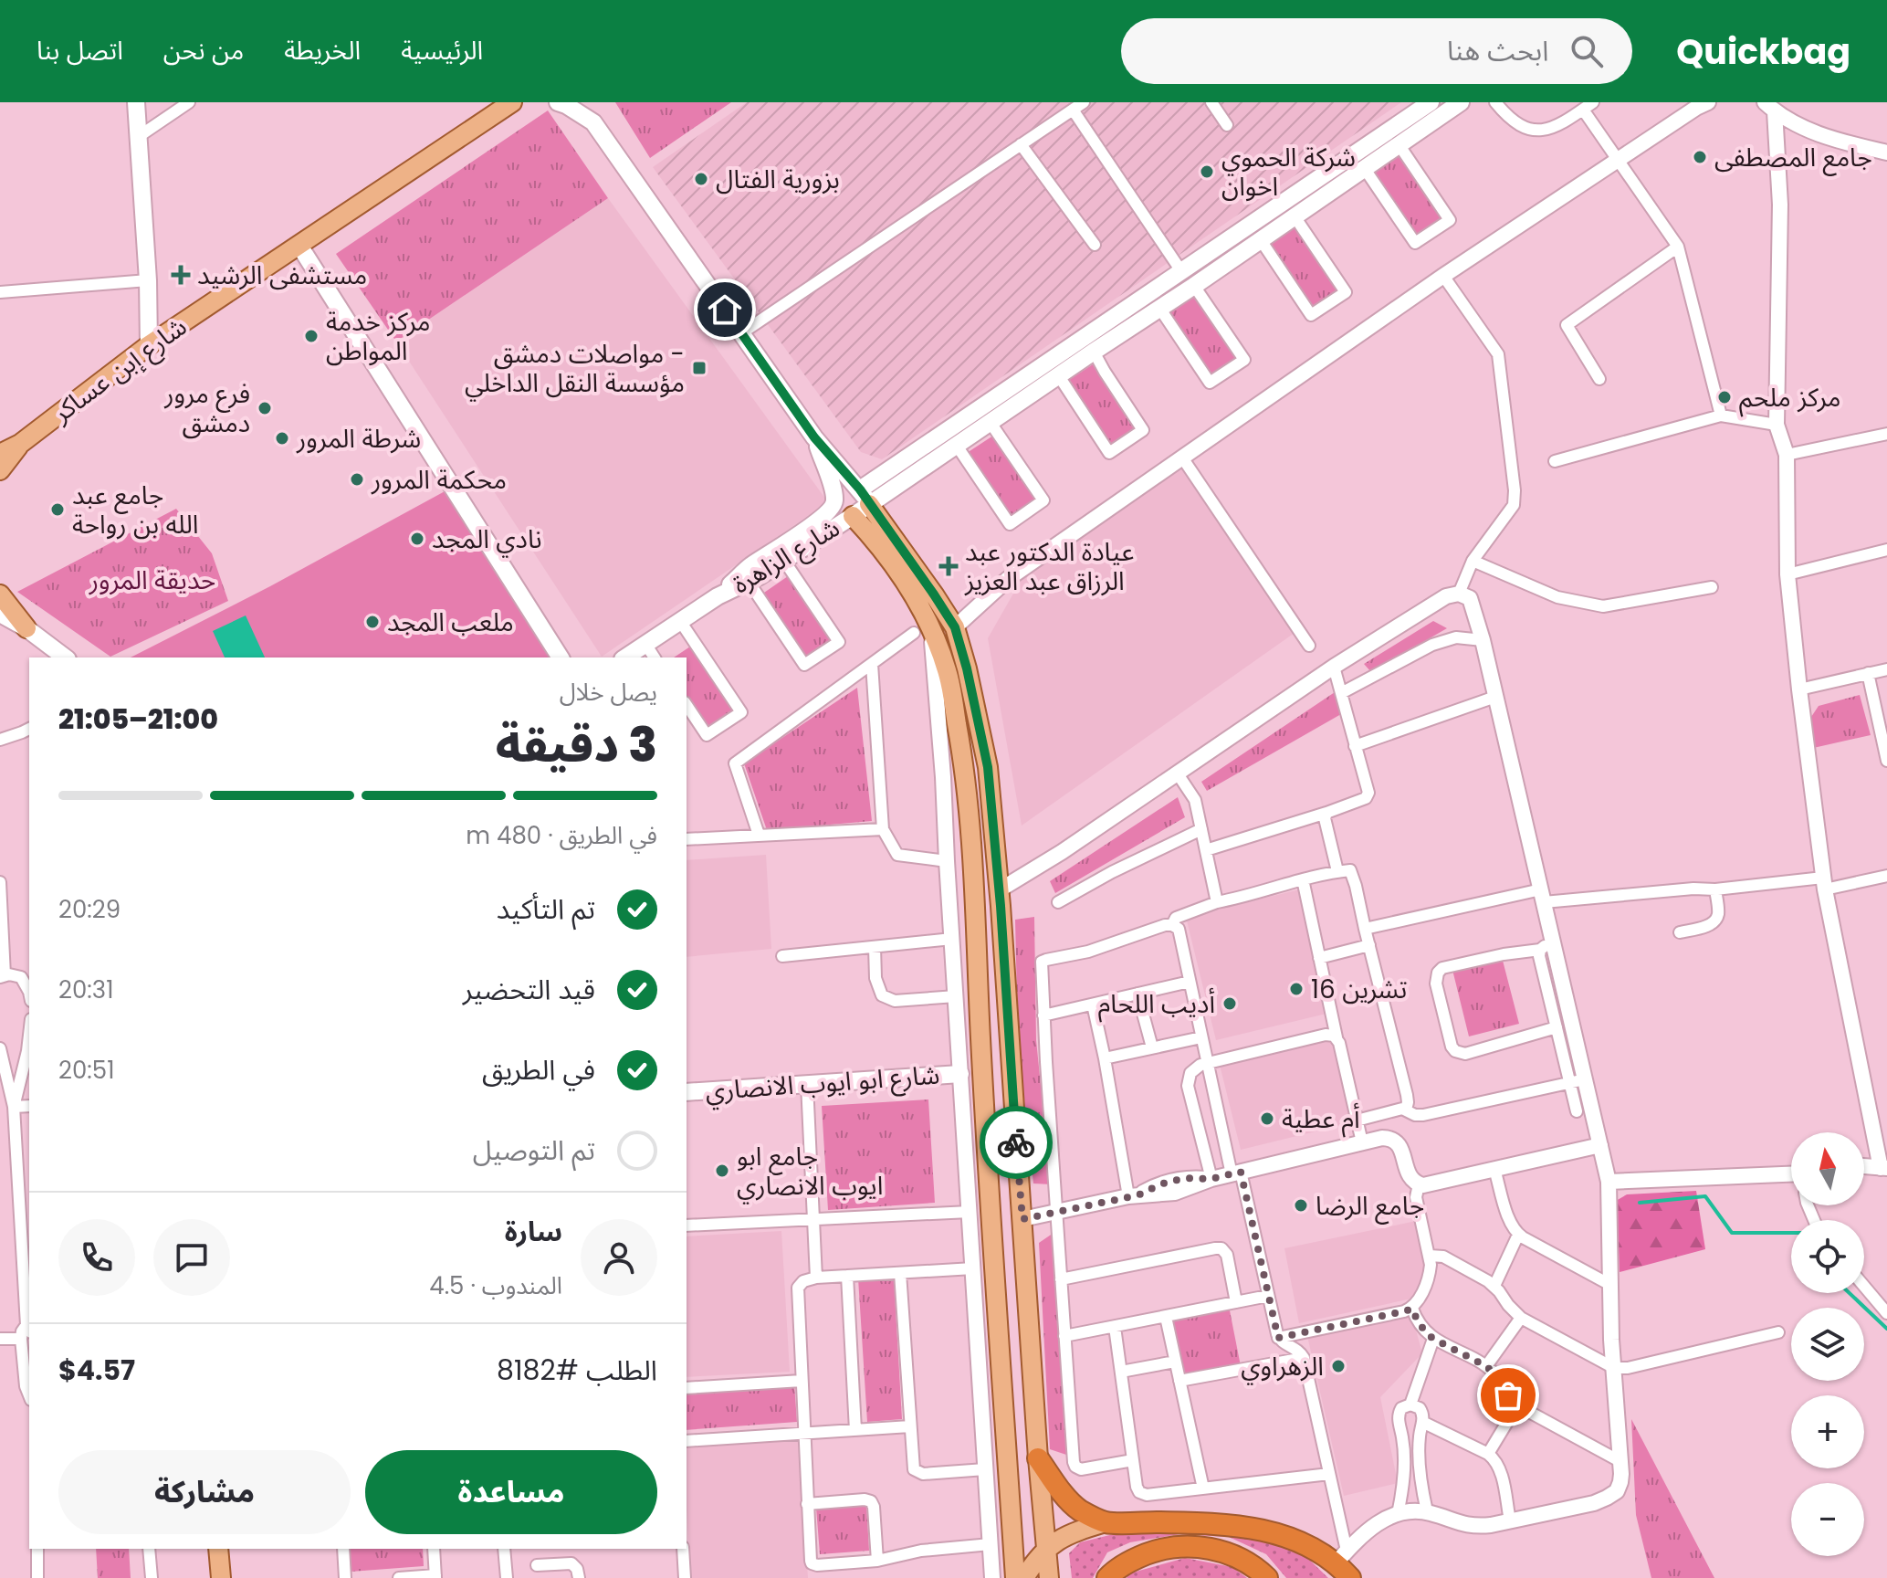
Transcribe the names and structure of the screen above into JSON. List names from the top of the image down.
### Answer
{
  "streets": {
    "main road": ["شارع إبن عساكر", "شارع الزاهرة", "شارع ابو ايوب الانصاري"]
  },
  "parks": ["حديقة المرور"],
  "places": {
    "other": [
      "جامع المصطفى",
      "شركة الحموي اخوان",
      "بزورية الفتال",
      "مركز خدمة المواطن",
      "مركز ملحم",
      "فرع مرور دمشق",
      "شرطة المرور",
      "محكمة المرور",
      "جامع عبد الله بن رواحة",
      "نادي المجد",
      "ملعب المجد",
      "16 تشرين",
      "أديب اللحام",
      "أم عطية",
      "جامع ابو ايوب الانصاري",
      "جامع الرضا",
      "الزهراوي"
    ],
    "health": ["مستشفى الرشيد", "عيادة الدكتور عبد الرزاق عبد العزيز"],
    "transit": ["مواصلات دمشق - مؤسسة النقل الداخلي"]
  },
  "north": "top",
  "page": {
    "header": "Quickbag",
    "search": "ابحث هنا",
    "nav": [
      "الرئيسية",
      "الخريطة",
      "من نحن",
      "اتصل بنا"
    ],
    "heading": ["3 دقيقة", "يصل خلال", "21:00–21:05"],
    "panel": [
      "سارة",
      "المندوب · 4.5",
      "الطلب #8182",
      "$4.57"
    ],
    "bar": "في الطريق · 480 m",
    "list": [
      ["تم التأكيد", "20:29"],
      ["قيد التحضير", "20:31"],
      ["في الطريق", "20:51"],
      "تم التوصيل"
    ],
    "map_buttons": ["+", "−"],
    "buttons": ["مساعدة", "مشاركة"]
  }
}
